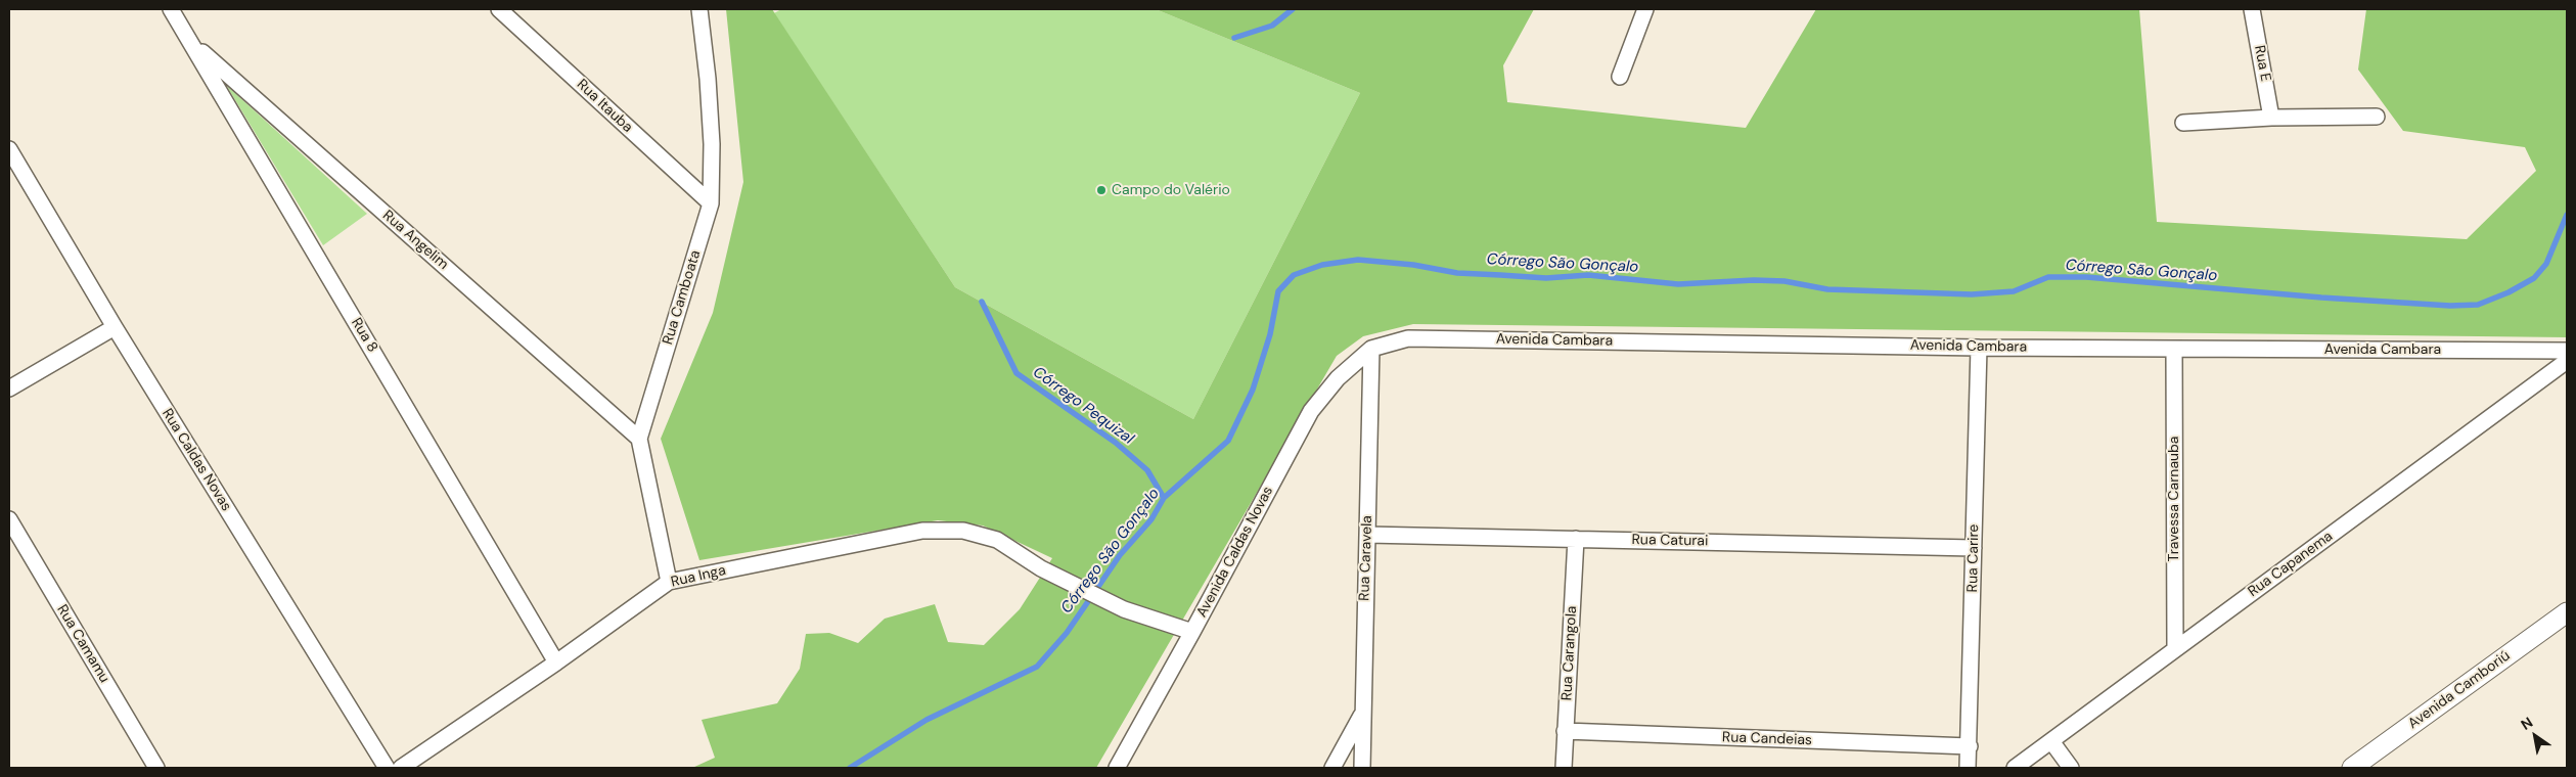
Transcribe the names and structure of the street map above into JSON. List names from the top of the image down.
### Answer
{
  "streets": {
    "street": [
      "Rua E",
      "Rua Itauba",
      "Rua Angelim",
      "Rua Camboata",
      "Rua 8",
      "Avenida Cambara",
      "Rua Caldas Novas",
      "Travessa Carnauba",
      "Rua Caturai",
      "Avenida Caldas Novas",
      "Rua Caravela",
      "Rua Carire",
      "Rua Capanema",
      "Rua Inga",
      "Rua Camamu",
      "Rua Carangola",
      "Avenida Camboriú",
      "Rua Candeias"
    ]
  },
  "crossings": [
    ["Rua Itauba", "Rua Camboata"],
    ["Rua Angelim", "Rua Camboata"],
    ["Rua Angelim", "Rua 8"],
    ["Rua Camboata", "Rua Inga"],
    ["Rua 8", "Rua Inga"],
    ["Avenida Cambara", "Travessa Carnauba"],
    ["Avenida Cambara", "Avenida Caldas Novas"],
    ["Avenida Cambara", "Rua Caravela"],
    ["Avenida Cambara", "Rua Carire"],
    ["Travessa Carnauba", "Rua Capanema"],
    ["Rua Caturai", "Rua Caravela"],
    ["Rua Caturai", "Rua Carire"],
    ["Rua Caturai", "Rua Carangola"],
    ["Avenida Caldas Novas", "Rua Caravela"],
    ["Avenida Caldas Novas", "Rua Inga"],
    ["Rua Carire", "Rua Candeias"],
    ["Rua Carangola", "Rua Candeias"]
  ],
  "water": ["Córrego São Gonçalo", "Córrego Pequizal"],
  "places": ["Campo do Valério"],
  "north": "top left"
}
